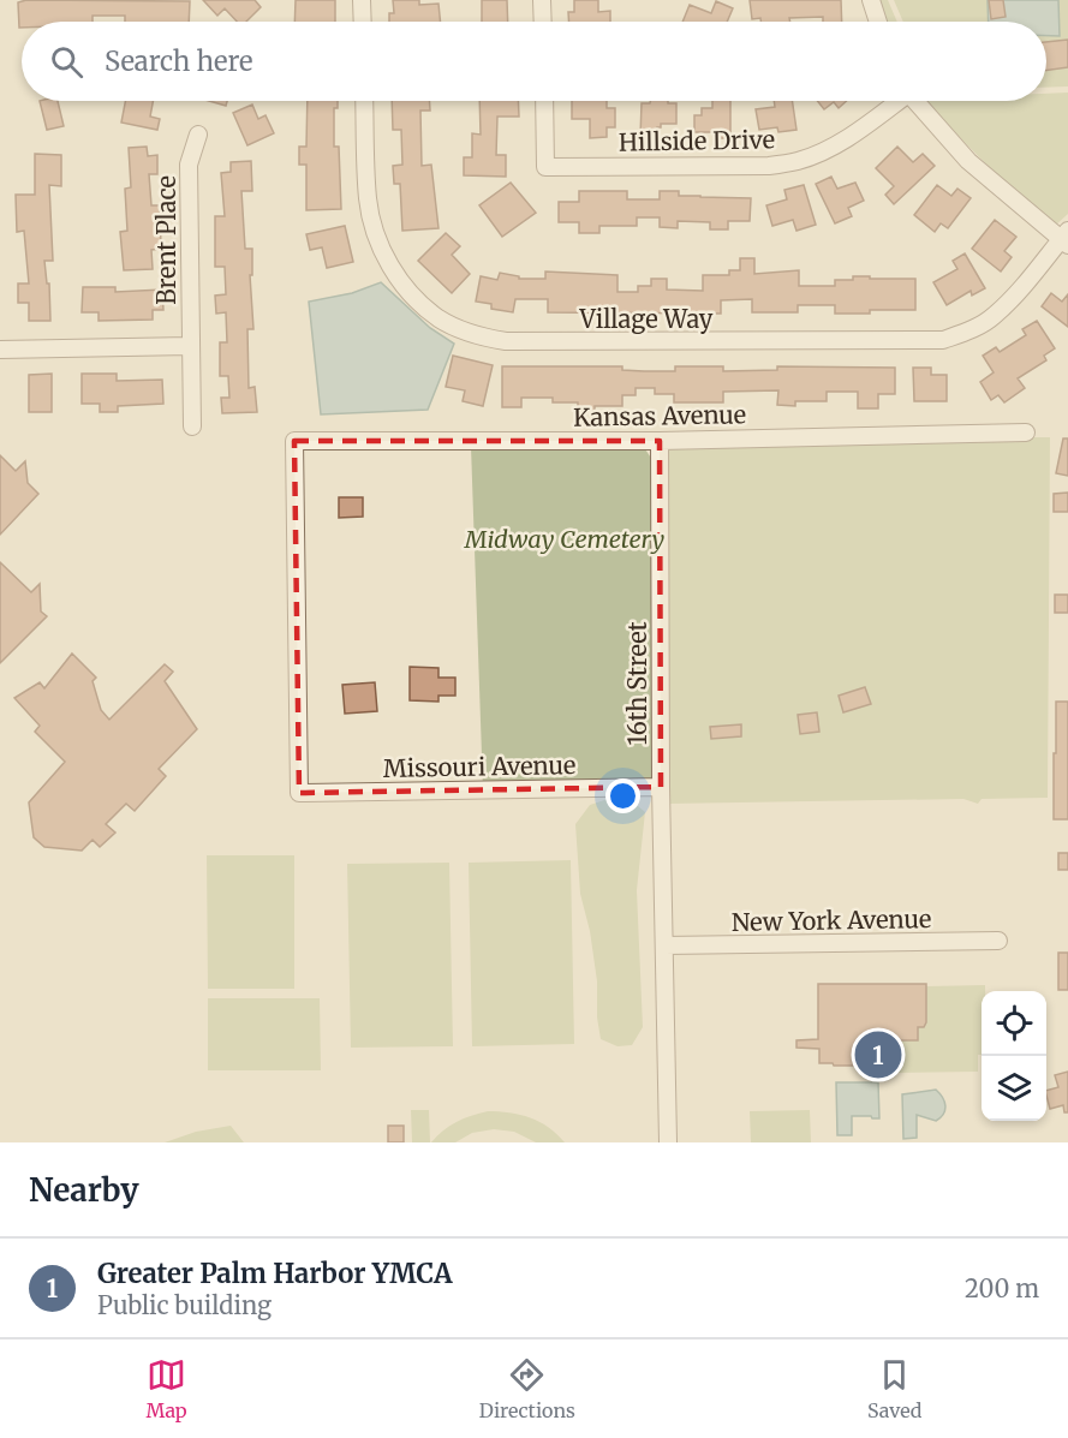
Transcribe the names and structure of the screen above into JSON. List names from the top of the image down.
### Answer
{
  "streets": {
    "street": [
      "Hillside Drive",
      "Brent Place",
      "Village Way",
      "Kansas Avenue",
      "16th Street",
      "Missouri Avenue",
      "New York Avenue"
    ]
  },
  "crossings": [
    ["Kansas Avenue", "16th Street"],
    ["Kansas Avenue", "Missouri Avenue"],
    ["16th Street", "Missouri Avenue"],
    ["16th Street", "New York Avenue"]
  ],
  "parks": ["Midway Cemetery"],
  "page": {
    "search": "Search here",
    "pins": "1",
    "heading": "Nearby",
    "list": [
      {
        "mark": "1",
        "name": "Greater Palm Harbor YMCA",
        "note": "Public building",
        "value": "200 m"
      }
    ],
    "nav": ["Map", "Directions", "Saved"]
  }
}
